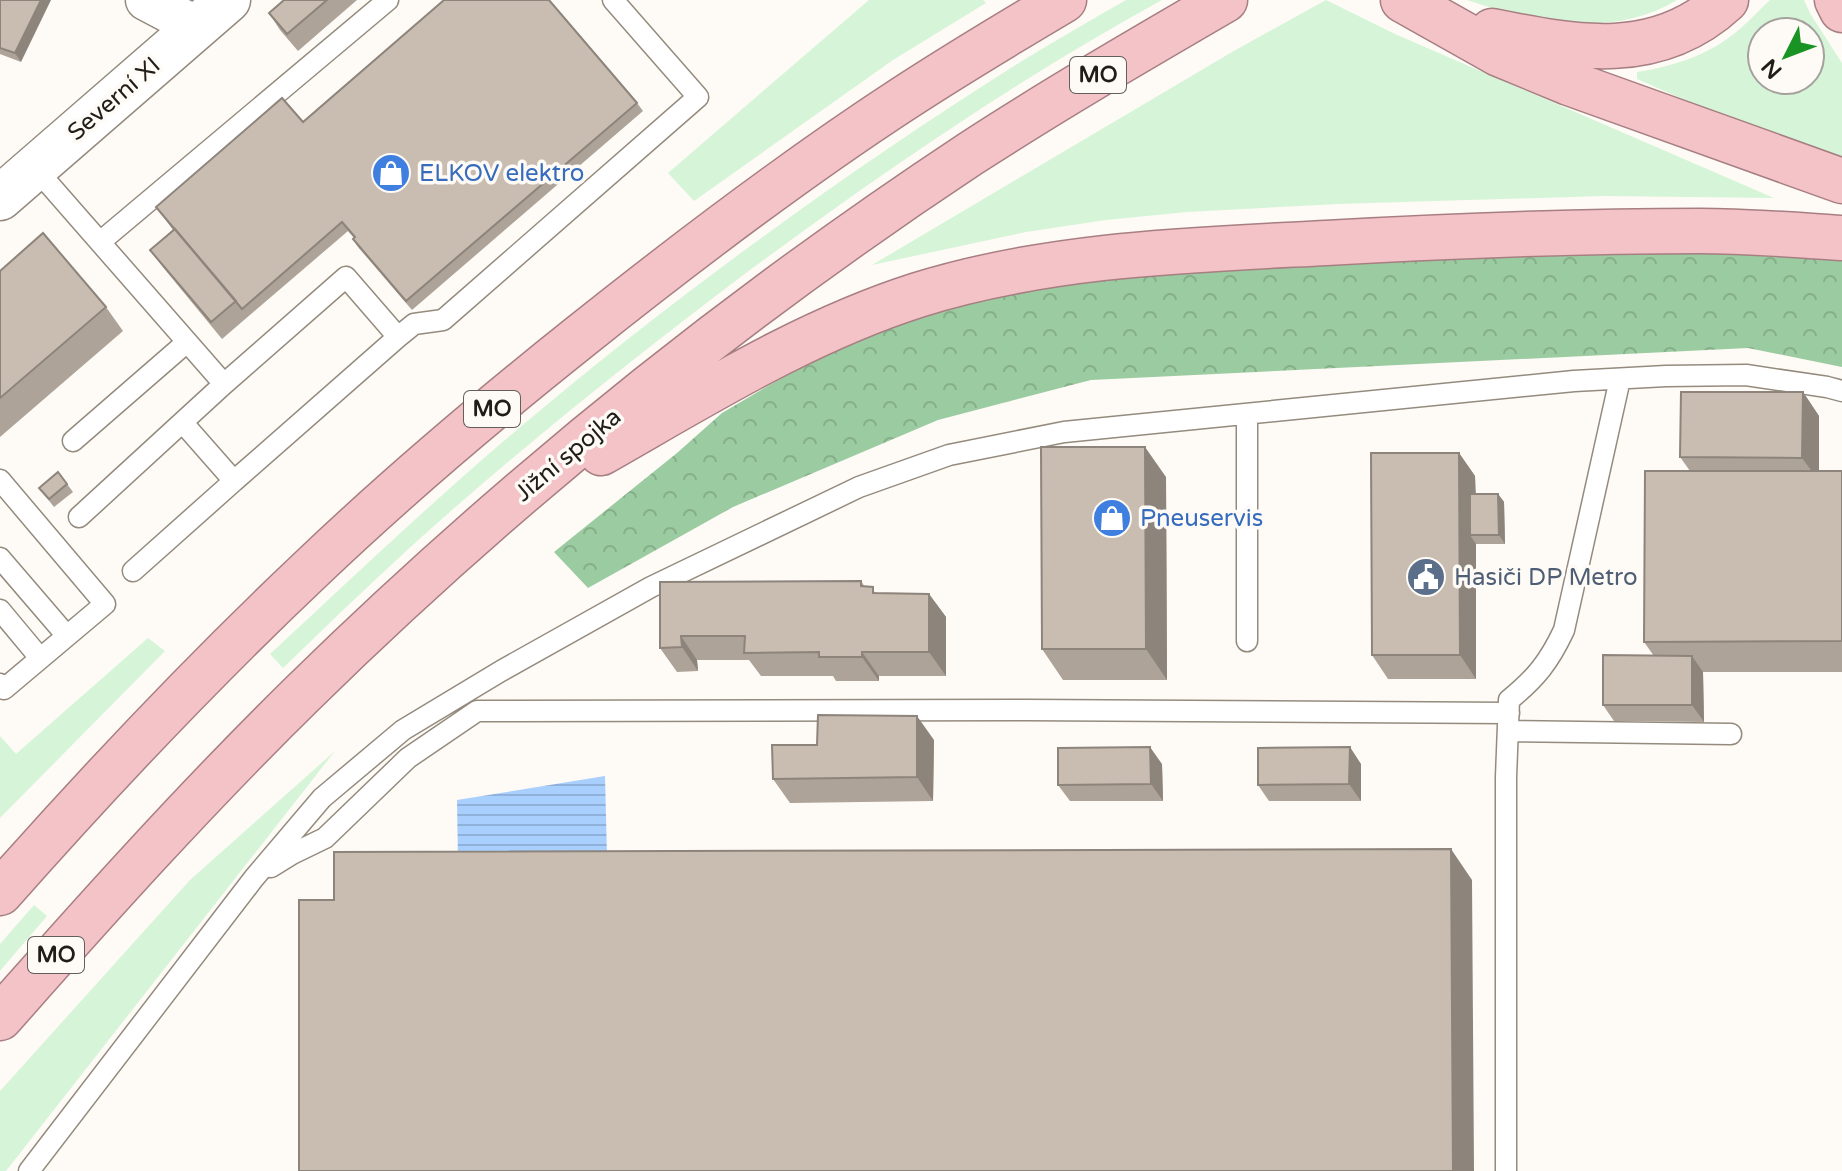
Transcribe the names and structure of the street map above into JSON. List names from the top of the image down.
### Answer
{
  "streets": {
    "highway": ["MO", "Jižní spojka"],
    "street": ["Severní XI"]
  },
  "places": {
    "shop": ["ELKOV elektro", "Pneuservis"],
    "public building": ["Hasiči DP Metro"]
  },
  "north": "bottom left"
}
